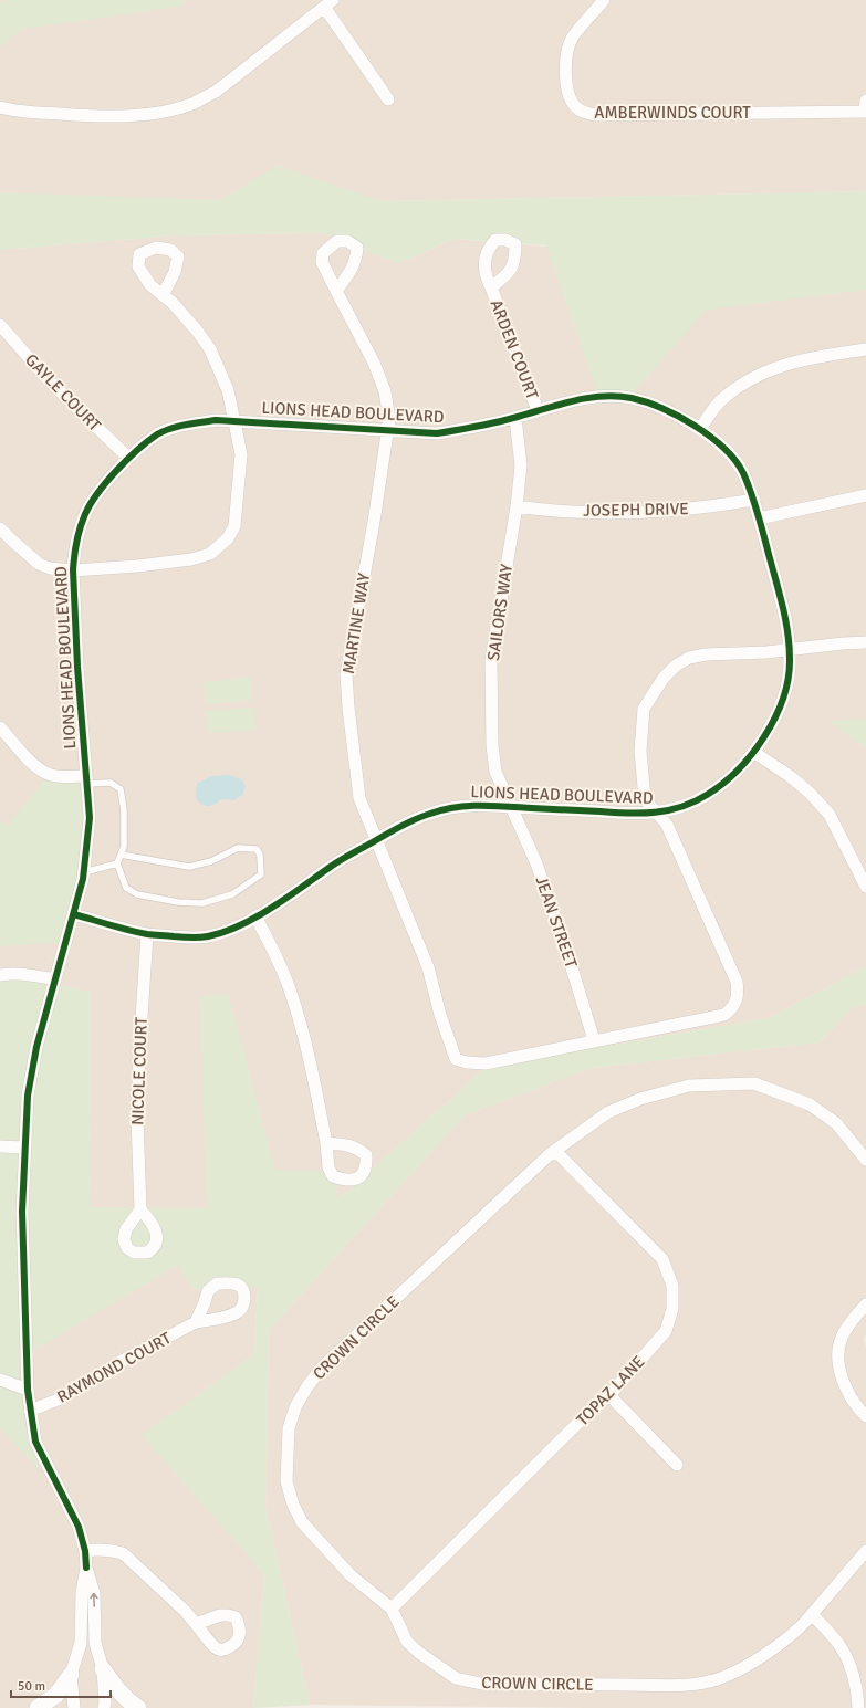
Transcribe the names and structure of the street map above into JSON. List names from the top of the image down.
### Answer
{
  "streets": {
    "street": [
      "AMBERWINDS COURT",
      "ARDEN COURT",
      "GAYLE COURT",
      "LIONS HEAD BOULEVARD",
      "JOSEPH DRIVE",
      "SAILORS WAY",
      "MARTINE WAY",
      "JEAN STREET",
      "NICOLE COURT",
      "CROWN CIRCLE",
      "RAYMOND COURT",
      "TOPAZ LANE"
    ]
  },
  "crossings": [
    ["ARDEN COURT", "LIONS HEAD BOULEVARD"],
    ["GAYLE COURT", "LIONS HEAD BOULEVARD"],
    ["LIONS HEAD BOULEVARD", "JOSEPH DRIVE"],
    ["LIONS HEAD BOULEVARD", "SAILORS WAY"],
    ["LIONS HEAD BOULEVARD", "MARTINE WAY"],
    ["LIONS HEAD BOULEVARD", "JEAN STREET"],
    ["LIONS HEAD BOULEVARD", "NICOLE COURT"],
    ["LIONS HEAD BOULEVARD", "RAYMOND COURT"],
    ["JOSEPH DRIVE", "SAILORS WAY"],
    ["SAILORS WAY", "JEAN STREET"],
    ["MARTINE WAY", "JEAN STREET"],
    ["CROWN CIRCLE", "TOPAZ LANE"]
  ],
  "scale_bar": "50 m"
}
